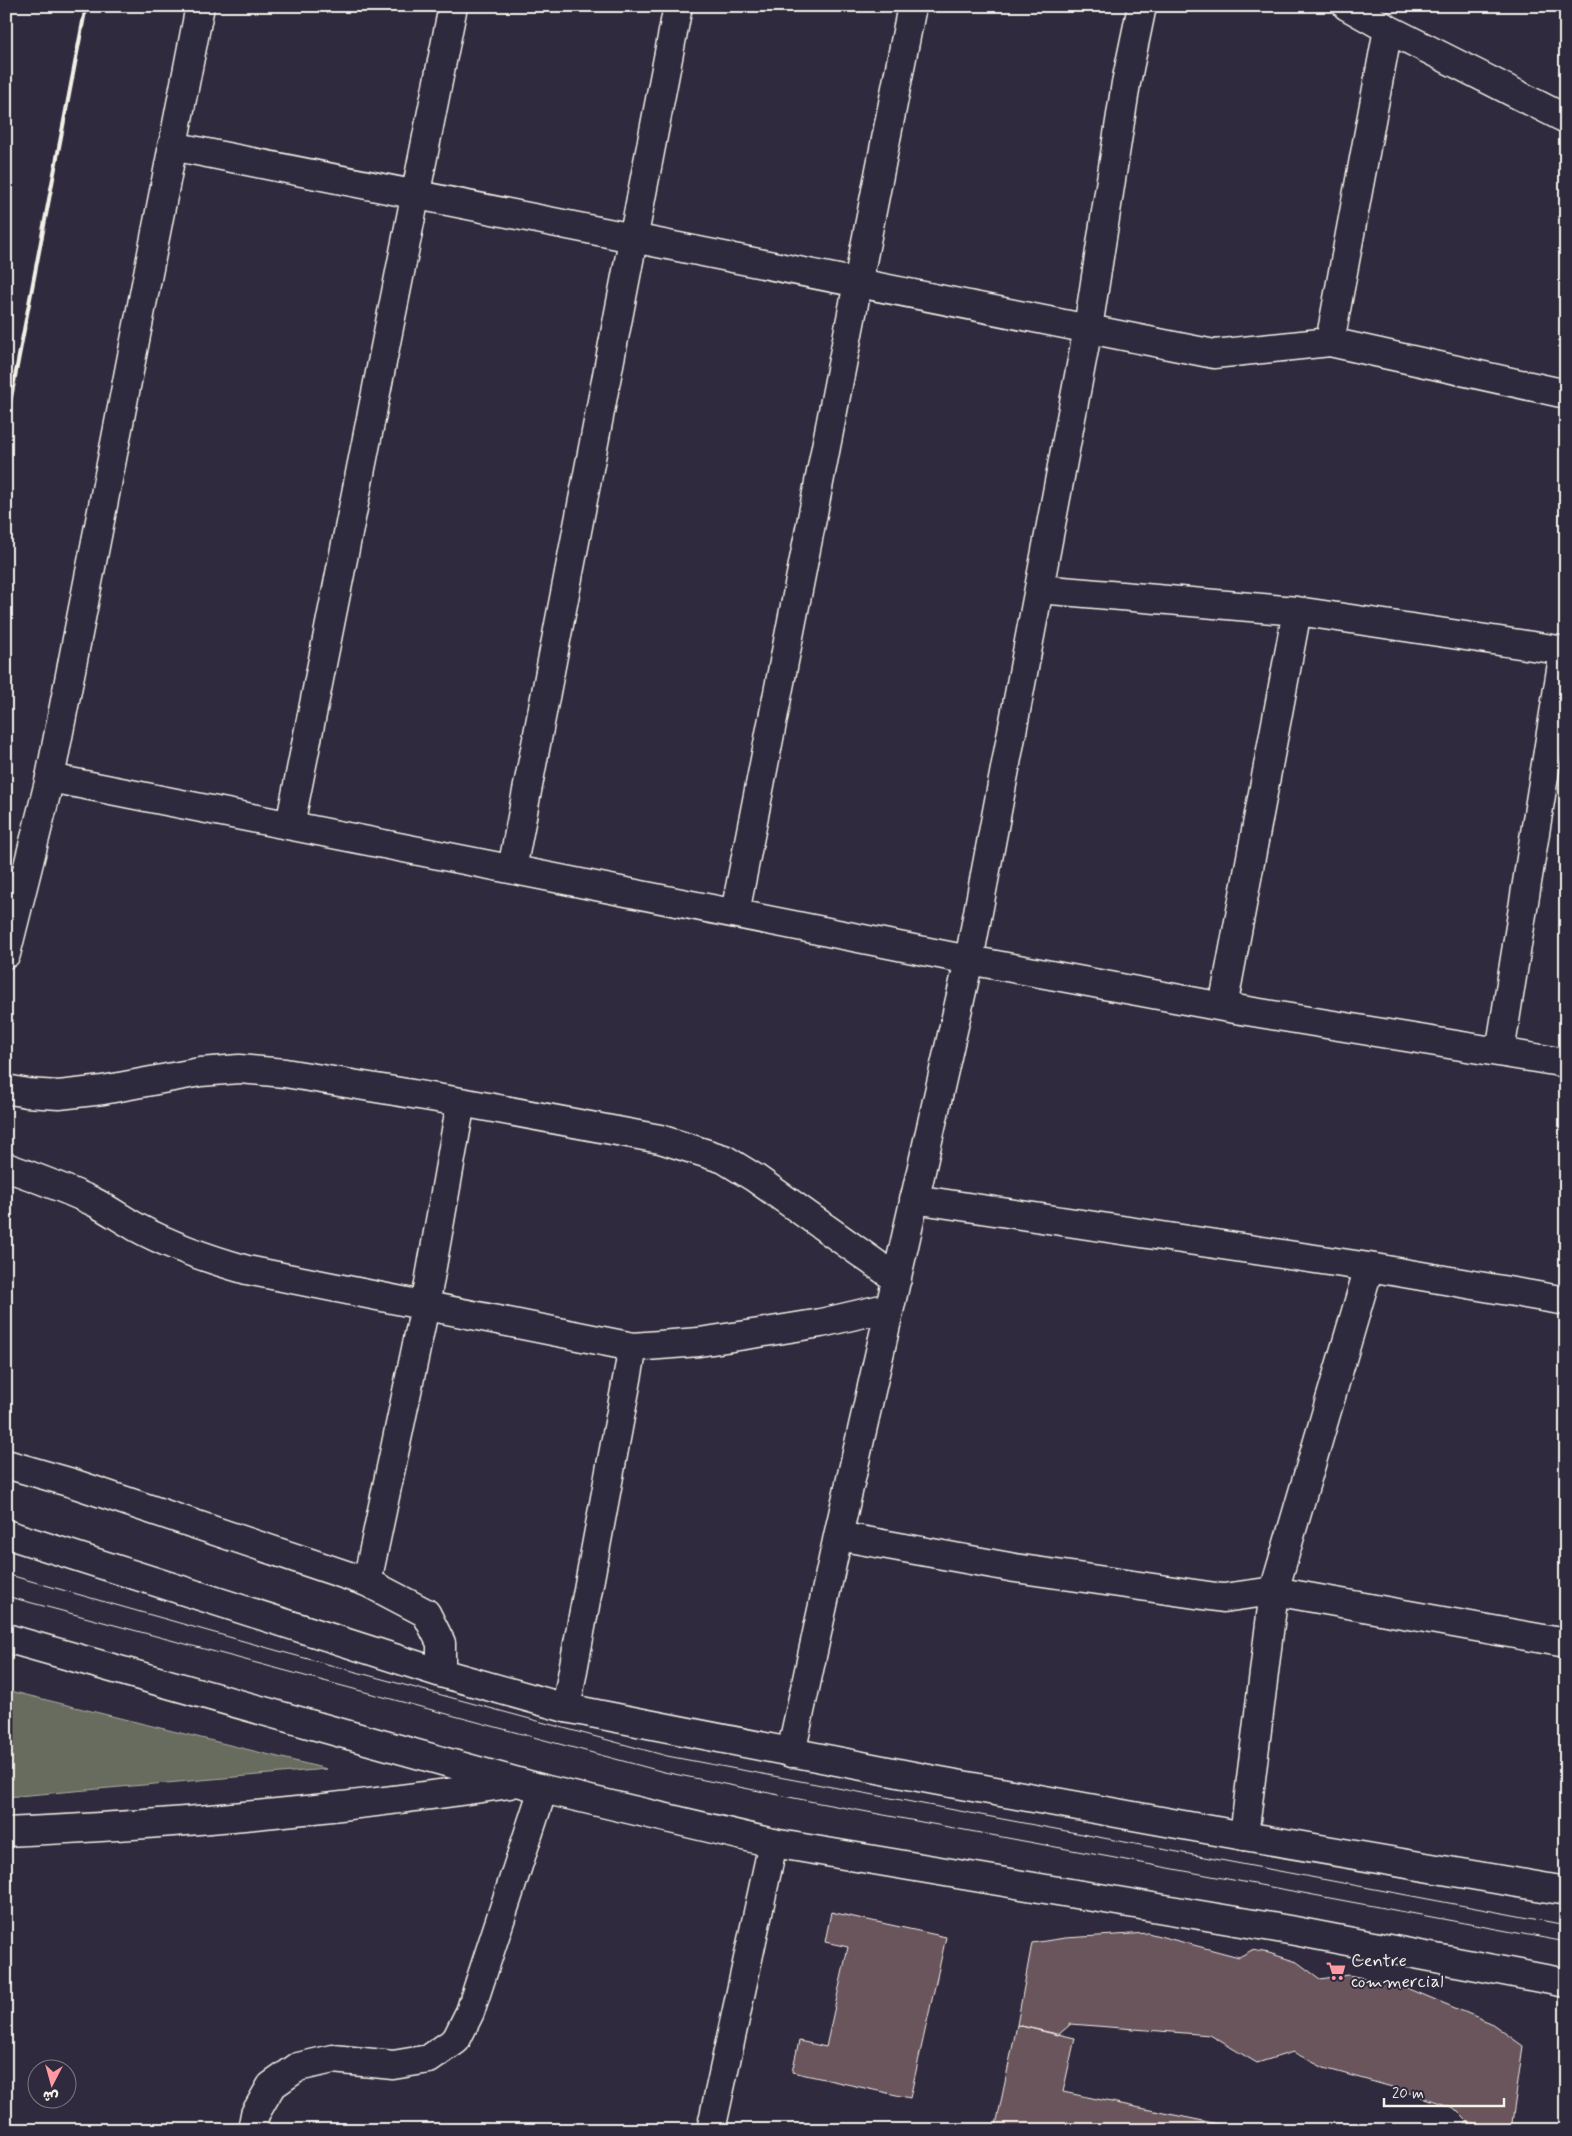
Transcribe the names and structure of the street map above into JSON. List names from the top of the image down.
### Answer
{
  "places": {
    "supermarket": ["Centre commercial"]
  },
  "scale_bar": "20 m",
  "north": "bottom"
}
